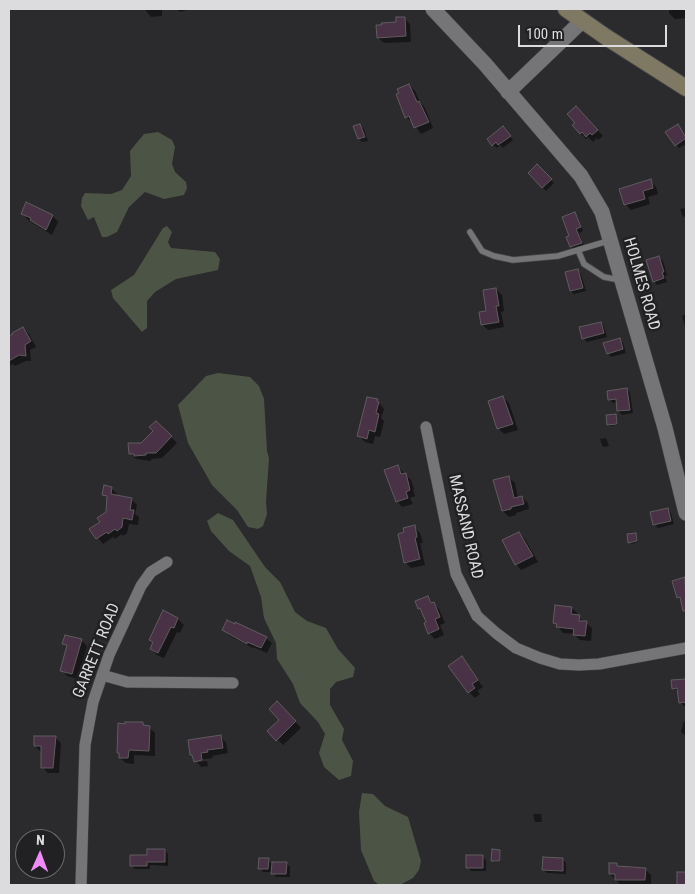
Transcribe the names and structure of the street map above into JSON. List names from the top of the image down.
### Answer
{
  "streets": {
    "street": ["HOLMES ROAD", "MASSAND ROAD", "GARRETT ROAD"]
  },
  "scale_bar": "100 m",
  "north": "top"
}
